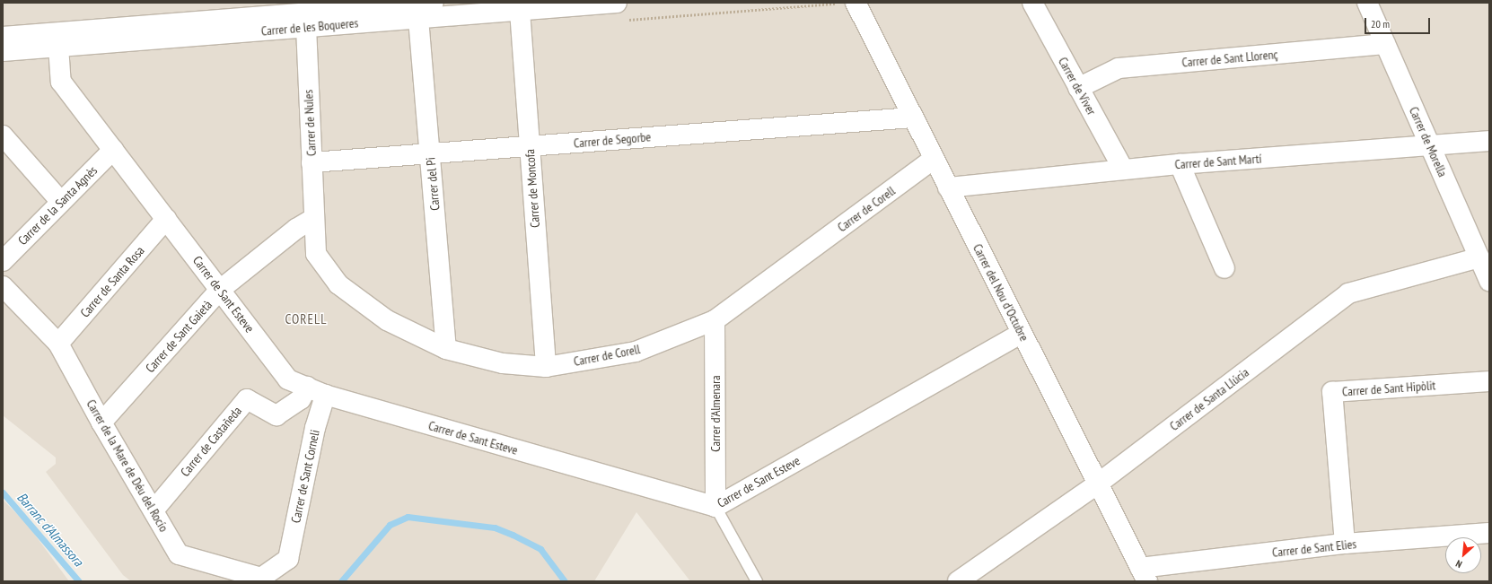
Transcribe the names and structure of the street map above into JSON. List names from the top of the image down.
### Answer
{
  "streets": {
    "street": [
      "Carrer de les Boqueres",
      "Carrer de Sant Llorenç",
      "Carrer de Viver",
      "Carrer de Nules",
      "Carrer de Segorbe",
      "Carrer de Morella",
      "Carrer de Sant Martí",
      "Carrer del Pi",
      "Carrer de Moncofa",
      "Carrer de la Santa Agnès",
      "Carrer de Corell",
      "Carrer de Santa Rosa",
      "Carrer del Nou d'Octubre",
      "Carrer de Sant Esteve",
      "Carrer de Sant Gaietà",
      "Carrer de Sant Hipòlit",
      "Carrer de Santa Llúcia",
      "Carrer d'Almenara",
      "Carrer de Castañeda",
      "Carrer de la Mare de Déu del Rocío",
      "Carrer de Sant Corneli",
      "Carrer de Sant Elies"
    ]
  },
  "crossings": [
    ["Carrer de les Boqueres", "Carrer de Nules"],
    ["Carrer de les Boqueres", "Carrer del Pi"],
    ["Carrer de les Boqueres", "Carrer de Moncofa"],
    ["Carrer de les Boqueres", "Carrer de Sant Esteve"],
    ["Carrer de Sant Llorenç", "Carrer de Viver"],
    ["Carrer de Sant Llorenç", "Carrer de Morella"],
    ["Carrer de Viver", "Carrer de Sant Martí"],
    ["Carrer de Nules", "Carrer de Segorbe"],
    ["Carrer de Nules", "Carrer de Corell"],
    ["Carrer de Nules", "Carrer de Sant Gaietà"],
    ["Carrer de Segorbe", "Carrer del Pi"],
    ["Carrer de Segorbe", "Carrer de Moncofa"],
    ["Carrer de Segorbe", "Carrer del Nou d'Octubre"],
    ["Carrer de Morella", "Carrer de Sant Martí"],
    ["Carrer de Morella", "Carrer de Santa Llúcia"],
    ["Carrer de Sant Martí", "Carrer del Nou d'Octubre"],
    ["Carrer del Pi", "Carrer de Corell"],
    ["Carrer de Moncofa", "Carrer de Corell"],
    ["Carrer de la Santa Agnès", "Carrer de Sant Esteve"],
    ["Carrer de Corell", "Carrer del Nou d'Octubre"],
    ["Carrer de Corell", "Carrer de Sant Gaietà"],
    ["Carrer de Corell", "Carrer d'Almenara"],
    ["Carrer de Santa Rosa", "Carrer de Sant Esteve"],
    ["Carrer de Santa Rosa", "Carrer de la Mare de Déu del Rocío"],
    ["Carrer del Nou d'Octubre", "Carrer de Sant Esteve"],
    ["Carrer del Nou d'Octubre", "Carrer de Santa Llúcia"],
    ["Carrer del Nou d'Octubre", "Carrer de Sant Elies"],
    ["Carrer de Sant Esteve", "Carrer de Sant Gaietà"],
    ["Carrer de Sant Esteve", "Carrer d'Almenara"],
    ["Carrer de Sant Esteve", "Carrer de Castañeda"],
    ["Carrer de Sant Esteve", "Carrer de Sant Corneli"],
    ["Carrer de Sant Gaietà", "Carrer de la Mare de Déu del Rocío"],
    ["Carrer de Sant Hipòlit", "Carrer de Sant Elies"],
    ["Carrer de Castañeda", "Carrer de la Mare de Déu del Rocío"],
    ["Carrer de la Mare de Déu del Rocío", "Carrer de Sant Corneli"]
  ],
  "districts": ["CORELL"],
  "water": ["Barranc d'Almassora"],
  "scale_bar": "20 m",
  "north": "bottom left"
}
